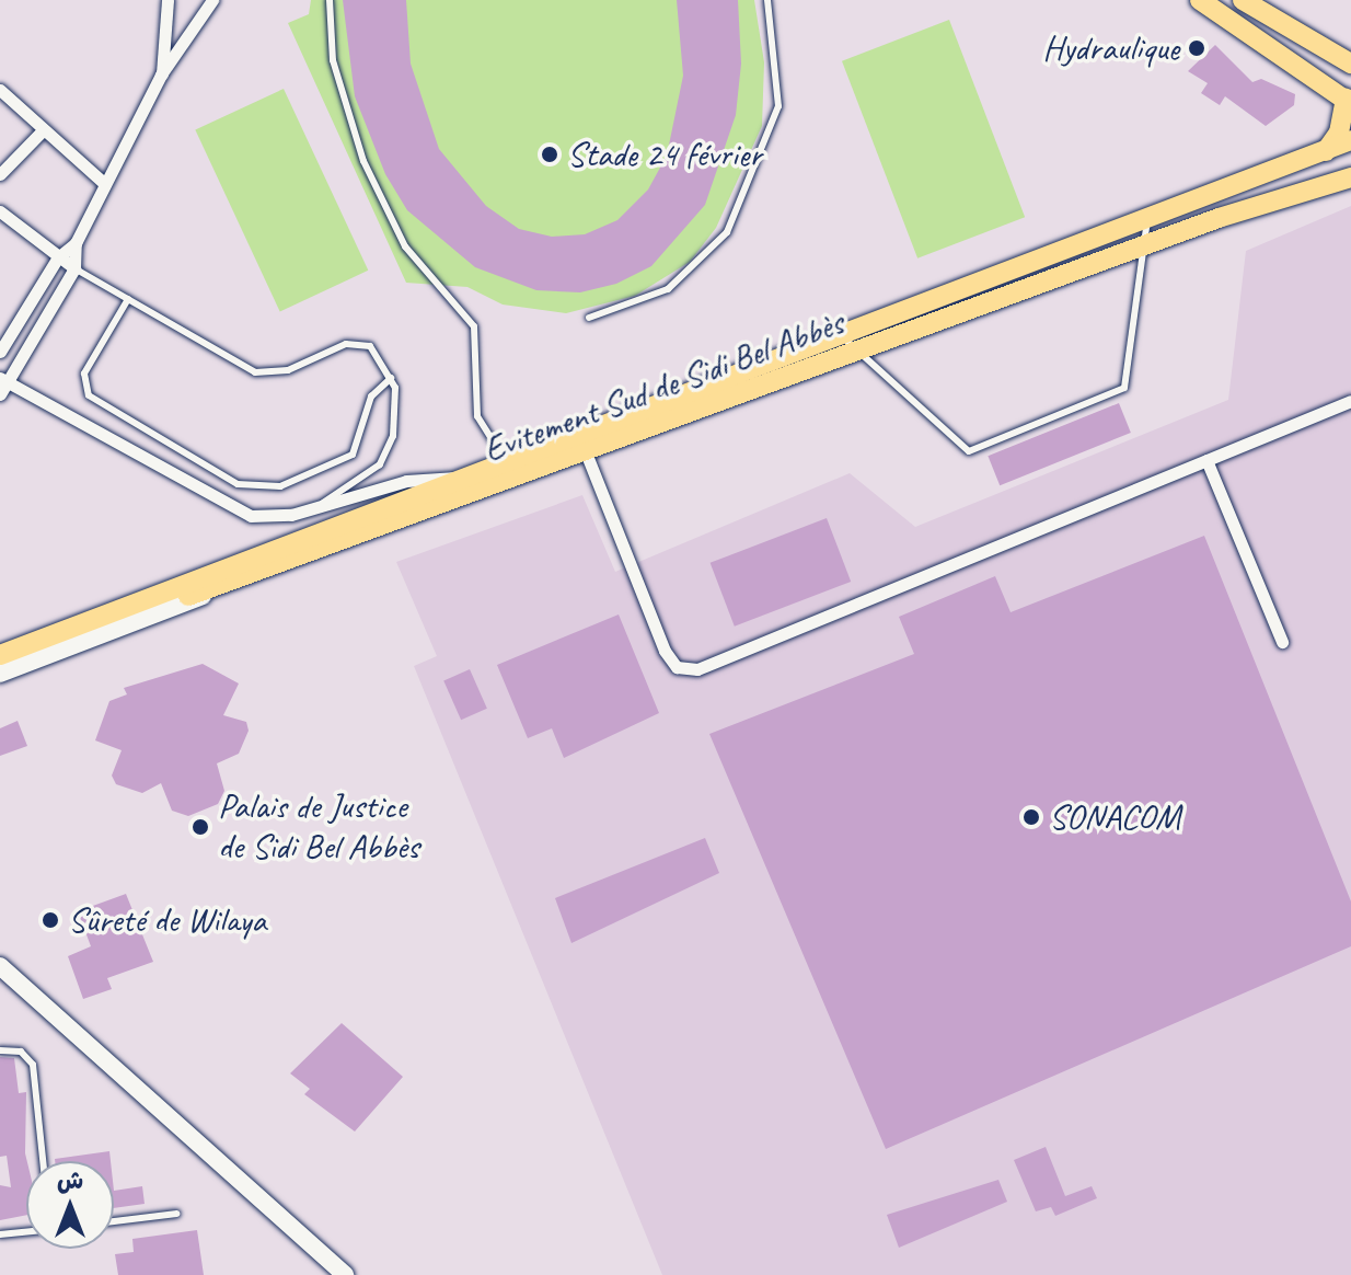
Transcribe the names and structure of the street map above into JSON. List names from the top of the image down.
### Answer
{
  "streets": {
    "main road": ["Evitement Sud de Sidi Bel Abbès"]
  },
  "places": [
    "Hydraulique",
    "Stade 24 février",
    "SONACOM",
    "Palais de Justice de Sidi Bel Abbès",
    "Sûreté de Wilaya"
  ],
  "north": "top"
}
